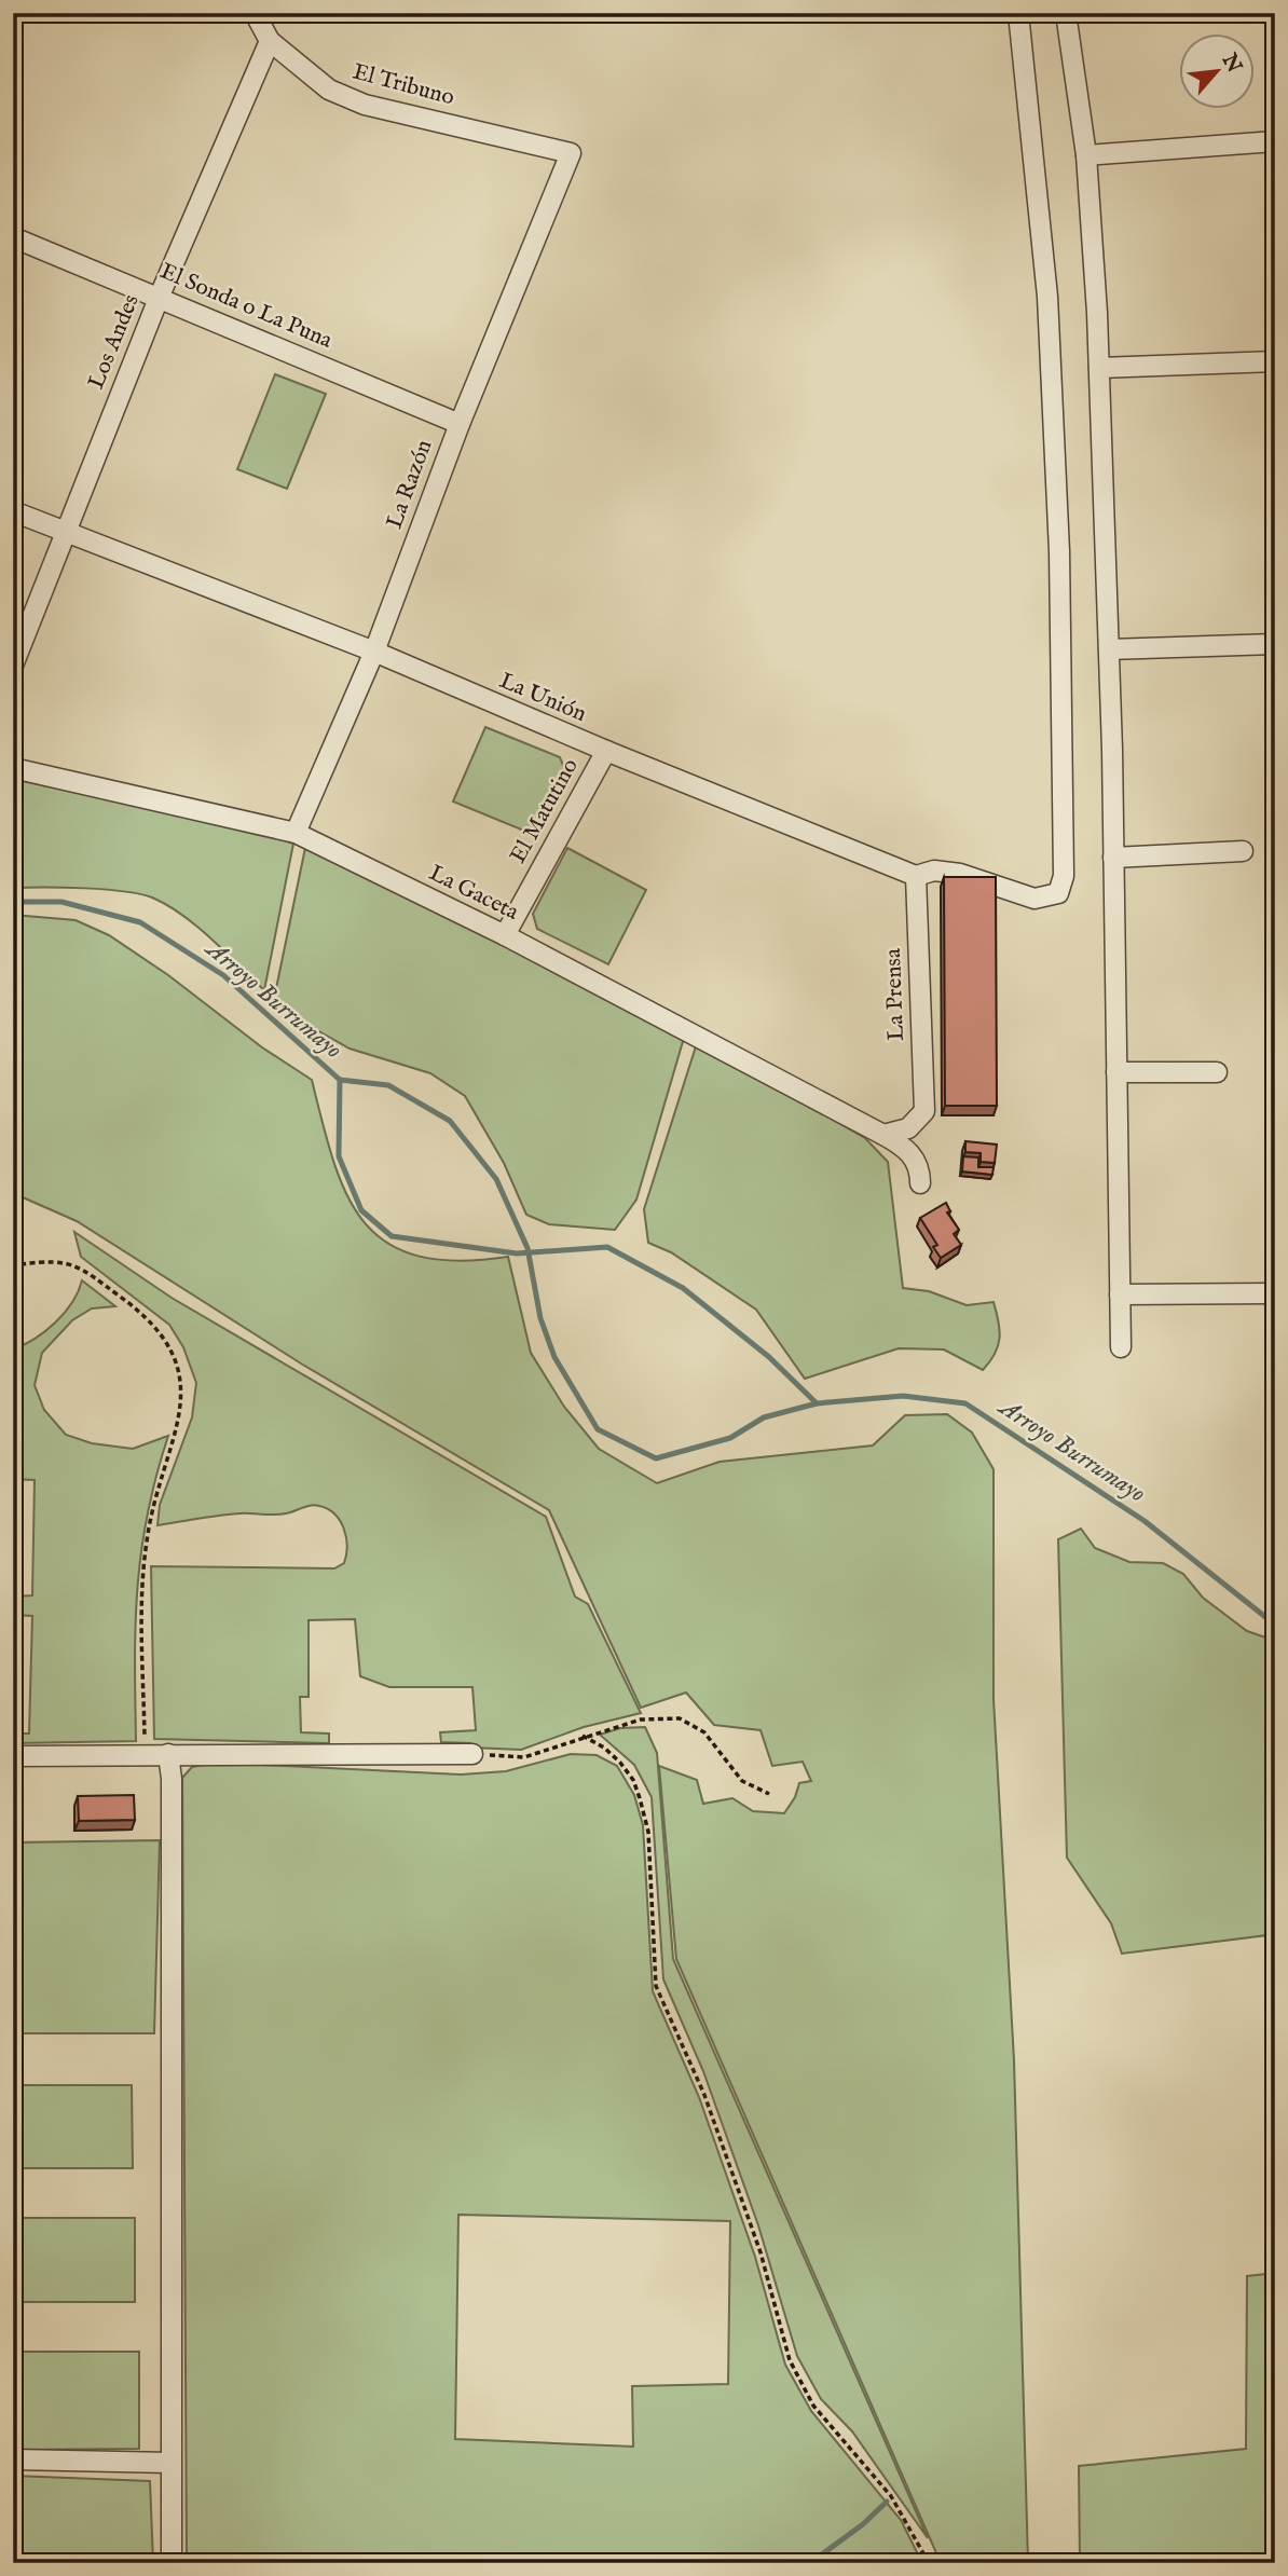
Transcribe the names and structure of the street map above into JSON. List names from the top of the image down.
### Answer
{
  "streets": {
    "street": [
      "El Tribuno",
      "El Sonda o La Puna",
      "Los Andes",
      "La Razón",
      "La Unión",
      "El Matutino",
      "La Gaceta",
      "La Prensa"
    ]
  },
  "crossings": [
    ["El Tribuno", "Los Andes"],
    ["El Tribuno", "La Razón"],
    ["El Sonda o La Puna", "Los Andes"],
    ["El Sonda o La Puna", "La Razón"],
    ["Los Andes", "La Unión"],
    ["La Razón", "La Unión"],
    ["La Razón", "La Gaceta"],
    ["La Unión", "El Matutino"],
    ["La Unión", "La Prensa"],
    ["El Matutino", "La Gaceta"],
    ["La Gaceta", "La Prensa"]
  ],
  "water": ["Arroyo Burrumayo"],
  "north": "top right"
}
